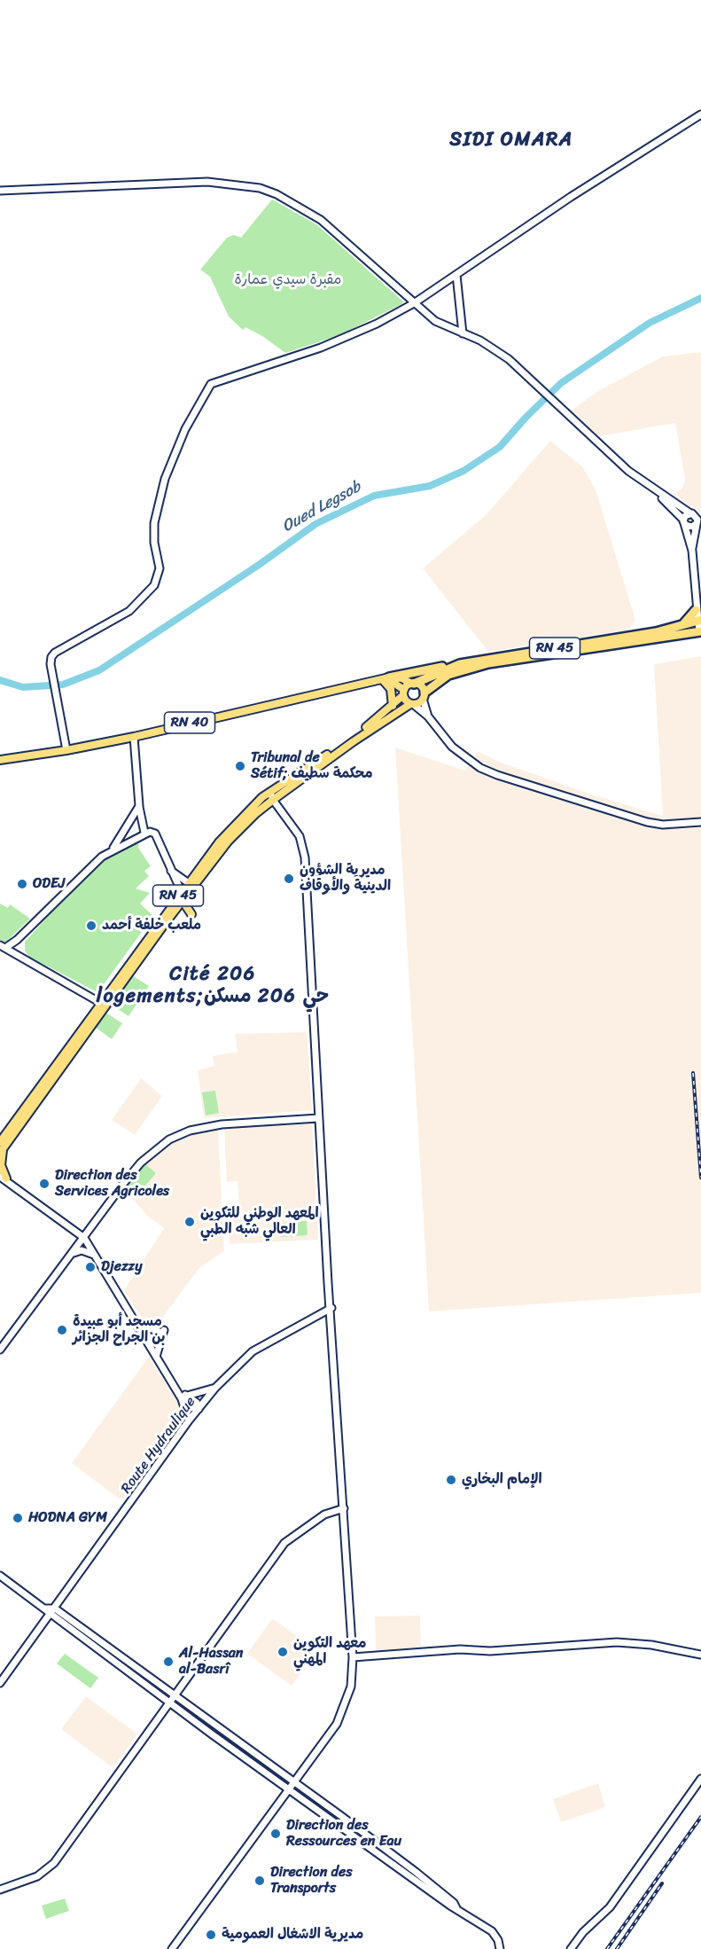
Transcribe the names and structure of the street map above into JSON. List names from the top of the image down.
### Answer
{
  "streets": {
    "highway": ["RN 45", "RN 40"],
    "main road": ["Route Hydraulique"]
  },
  "crossings": [
    ["RN 45", "RN 40"]
  ],
  "districts": ["SIDI OMARA", "Cité 206 logements;حي 206 مسكن"],
  "water": ["Oued Legsob"],
  "parks": ["مقبرة سيدي عمارة"],
  "places": [
    "Tribunal de Sétif; محكمة سطيف",
    "مديرية الشؤون الدينية والأوقاف",
    "ODEJ",
    "ملعب خلفة أحمد",
    "Direction des Services Agricoles",
    "المعهد الوطني للتكوين العالي شبه الطبي",
    "Djezzy",
    "مسجد أبو عبيدة بن الجراح الجزائر",
    "الإمام البخاري",
    "HODNA GYM",
    "معهد التكوين المهني",
    "Al-Hassan al-Basrî",
    "Direction des Ressources en Eau",
    "Direction des Transports",
    "مديرية الاشغال العمومية"
  ]
}
